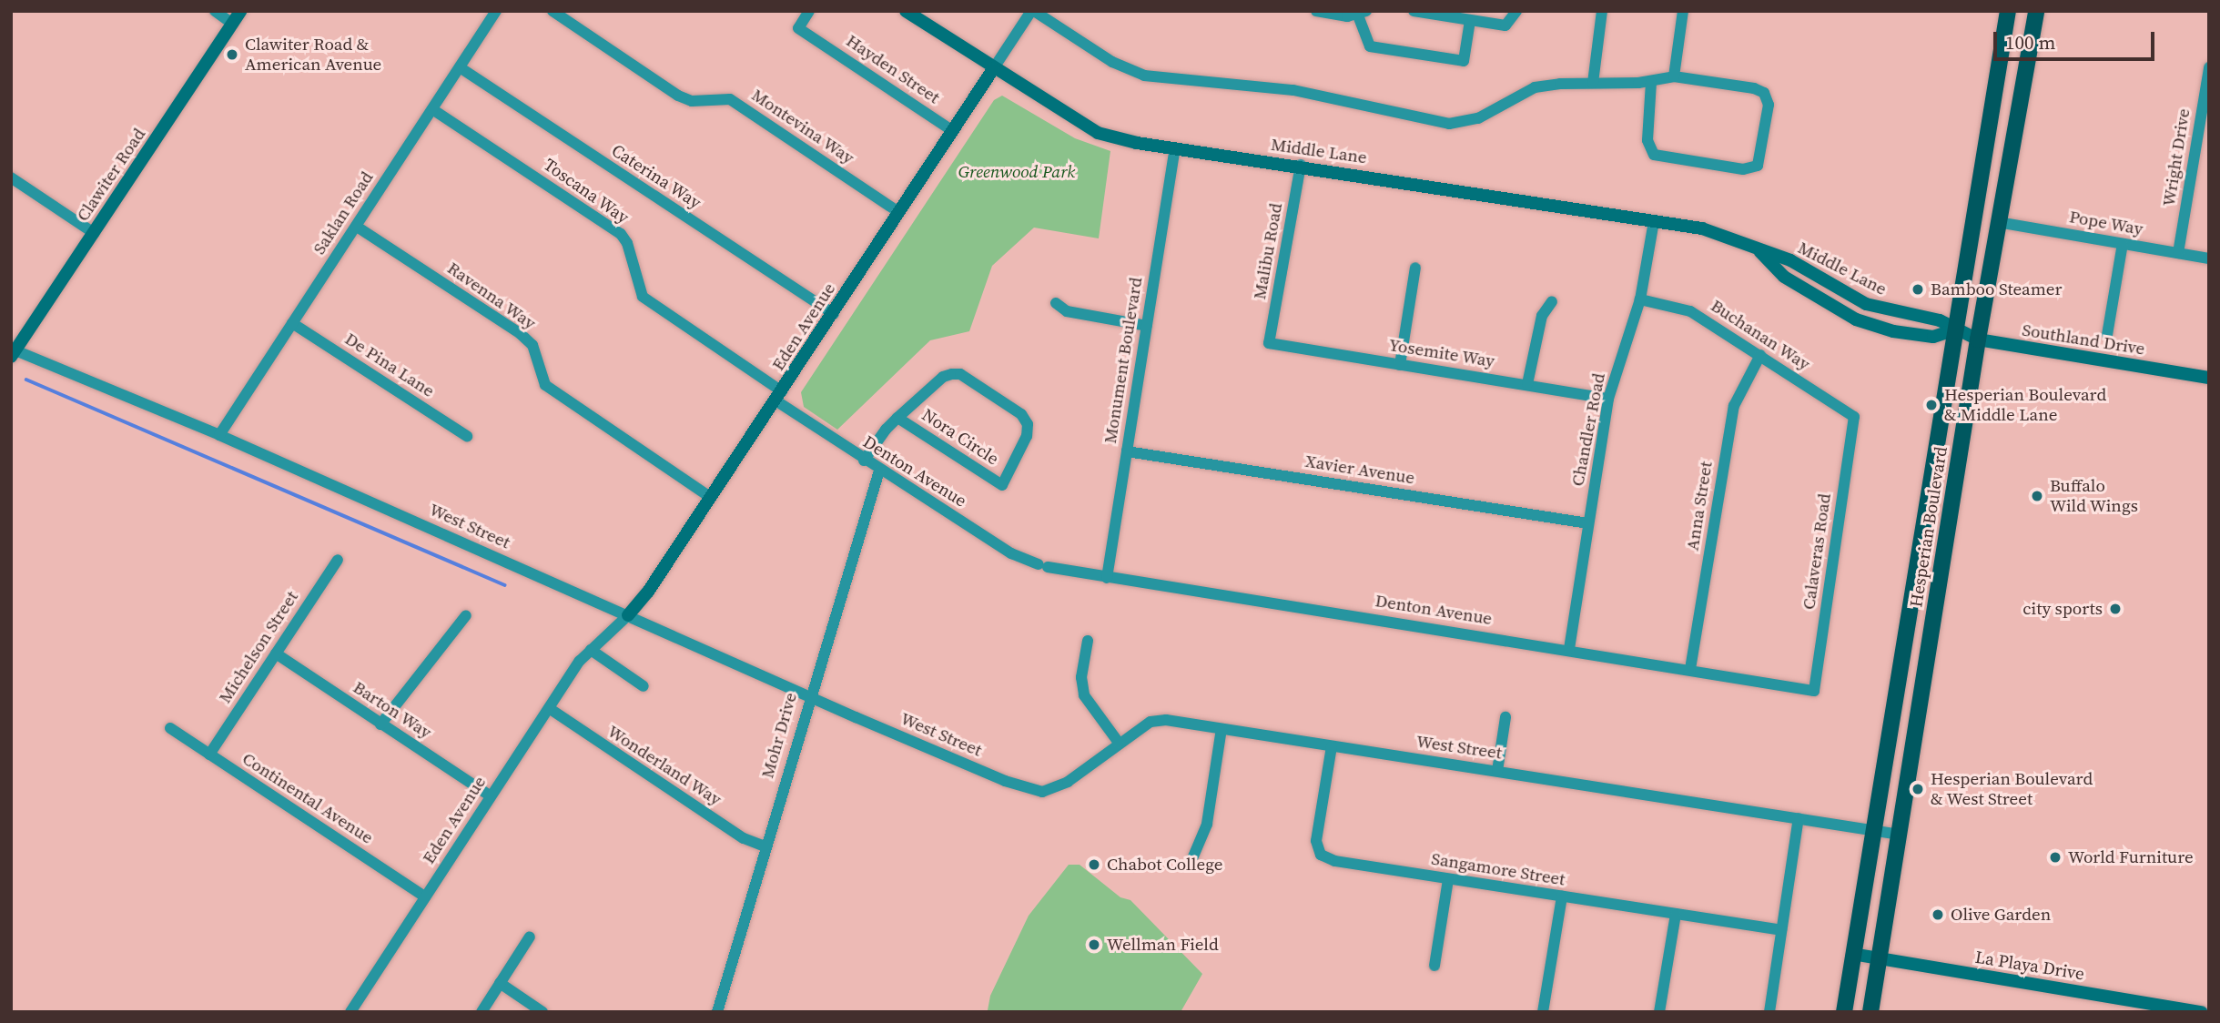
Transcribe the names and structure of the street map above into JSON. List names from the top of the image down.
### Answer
{
  "streets": {
    "main road": ["Hesperian Boulevard"],
    "street": [
      "Hayden Street",
      "Montevina Way",
      "Middle Lane",
      "Wright Drive",
      "Clawiter Road",
      "Caterina Way",
      "Toscana Way",
      "Saklan Road",
      "Pope Way",
      "Malibu Road",
      "Ravenna Way",
      "Eden Avenue",
      "Buchanan Way",
      "Southland Drive",
      "Yosemite Way",
      "Monument Boulevard",
      "De Pina Lane",
      "Chandler Road",
      "Nora Circle",
      "Xavier Avenue",
      "Denton Avenue",
      "Anna Street",
      "West Street",
      "Calaveras Road",
      "Michelson Street",
      "Barton Way",
      "Mohr Drive",
      "Wonderland Way",
      "Continental Avenue",
      "Sangamore Street",
      "La Playa Drive"
    ]
  },
  "crossings": [
    ["Hayden Street", "Eden Avenue"],
    ["Montevina Way", "Eden Avenue"],
    ["Middle Lane", "Malibu Road"],
    ["Middle Lane", "Eden Avenue"],
    ["Middle Lane", "Southland Drive"],
    ["Middle Lane", "Monument Boulevard"],
    ["Middle Lane", "Chandler Road"],
    ["Middle Lane", "Hesperian Boulevard"],
    ["Wright Drive", "Pope Way"],
    ["Clawiter Road", "West Street"],
    ["Caterina Way", "Saklan Road"],
    ["Caterina Way", "Eden Avenue"],
    ["Toscana Way", "Saklan Road"],
    ["Toscana Way", "Eden Avenue"],
    ["Toscana Way", "Denton Avenue"],
    ["Saklan Road", "Ravenna Way"],
    ["Saklan Road", "De Pina Lane"],
    ["Saklan Road", "West Street"],
    ["Pope Way", "Hesperian Boulevard"],
    ["Malibu Road", "Yosemite Way"],
    ["Ravenna Way", "Eden Avenue"],
    ["Eden Avenue", "Denton Avenue"],
    ["Eden Avenue", "West Street"],
    ["Eden Avenue", "Barton Way"],
    ["Eden Avenue", "Wonderland Way"],
    ["Eden Avenue", "Continental Avenue"],
    ["Buchanan Way", "Chandler Road"],
    ["Buchanan Way", "Anna Street"],
    ["Buchanan Way", "Calaveras Road"],
    ["Southland Drive", "Hesperian Boulevard"],
    ["Yosemite Way", "Chandler Road"],
    ["Monument Boulevard", "Xavier Avenue"],
    ["Monument Boulevard", "Denton Avenue"],
    ["Chandler Road", "Xavier Avenue"],
    ["Chandler Road", "Denton Avenue"],
    ["Nora Circle", "Denton Avenue"],
    ["Denton Avenue", "Anna Street"],
    ["Denton Avenue", "Calaveras Road"],
    ["Denton Avenue", "Mohr Drive"],
    ["West Street", "Hesperian Boulevard"],
    ["West Street", "Mohr Drive"],
    ["West Street", "Sangamore Street"],
    ["Hesperian Boulevard", "La Playa Drive"],
    ["Michelson Street", "Barton Way"],
    ["Michelson Street", "Continental Avenue"],
    ["Mohr Drive", "Wonderland Way"]
  ],
  "parks": ["Greenwood Park"],
  "places": [
    "Clawiter Road & American Avenue",
    "Bamboo Steamer",
    "Hesperian Boulevard & Middle Lane",
    "Buffalo Wild Wings",
    "city sports",
    "Hesperian Boulevard & West Street",
    "World Furniture",
    "Chabot College",
    "Olive Garden",
    "Wellman Field"
  ],
  "scale_bar": "100 m"
}
